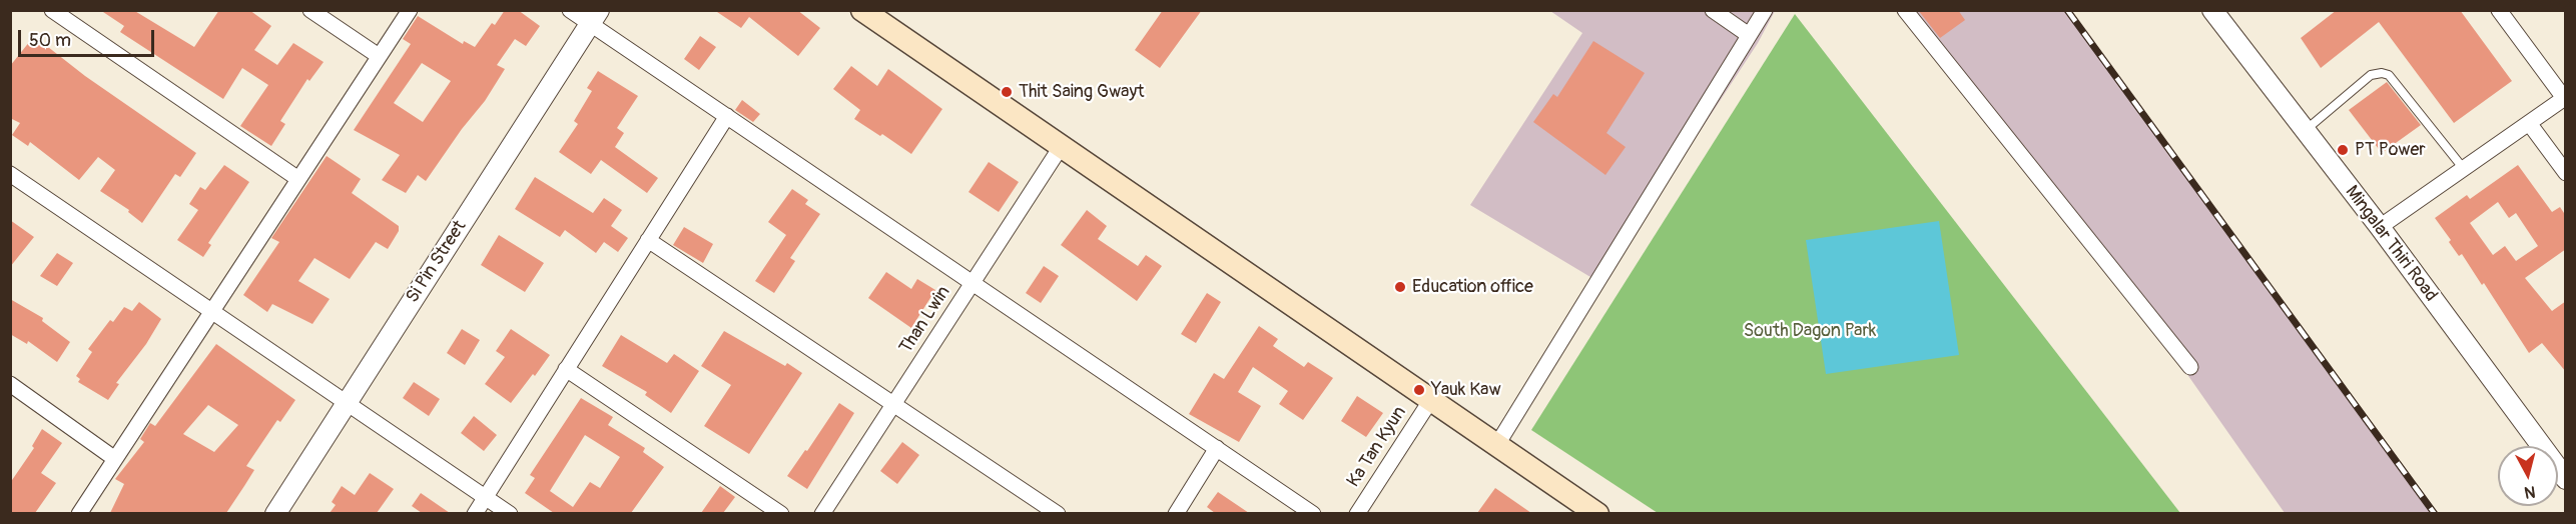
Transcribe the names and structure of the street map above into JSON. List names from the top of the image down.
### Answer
{
  "streets": {
    "street": [
      "Mingalar Thiri Road",
      "Si Pin Street",
      "Than Lwin",
      "Ka Tan Kyun"
    ]
  },
  "parks": ["South Dagon Park"],
  "places": [
    "Thit Saing Gwayt",
    "PT Power",
    "Education office",
    "Yauk Kaw"
  ],
  "scale_bar": "50 m",
  "north": "bottom"
}
